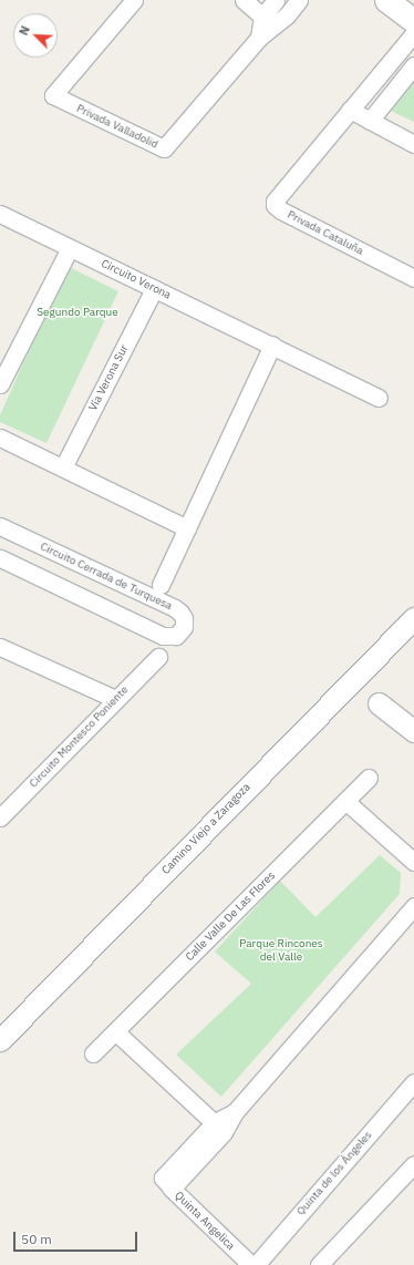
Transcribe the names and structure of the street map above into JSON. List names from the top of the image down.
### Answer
{
  "streets": {
    "street": [
      "Privada Valladolid",
      "Privada Cataluña",
      "Circuito Verona",
      "Vía Verona Sur",
      "Circuito Cerrada de Turquesa",
      "Circuito Montesco Poniente",
      "Camino Viejo a Zaragoza",
      "Calle Valle De Las Flores",
      "Quinta de los Ángeles",
      "Quinta Angelica"
    ]
  },
  "crossings": [
    ["Circuito Verona", "Vía Verona Sur"]
  ],
  "parks": ["Segundo Parque", "Parque Rincones del Valle"],
  "scale_bar": "50 m",
  "north": "top left"
}
